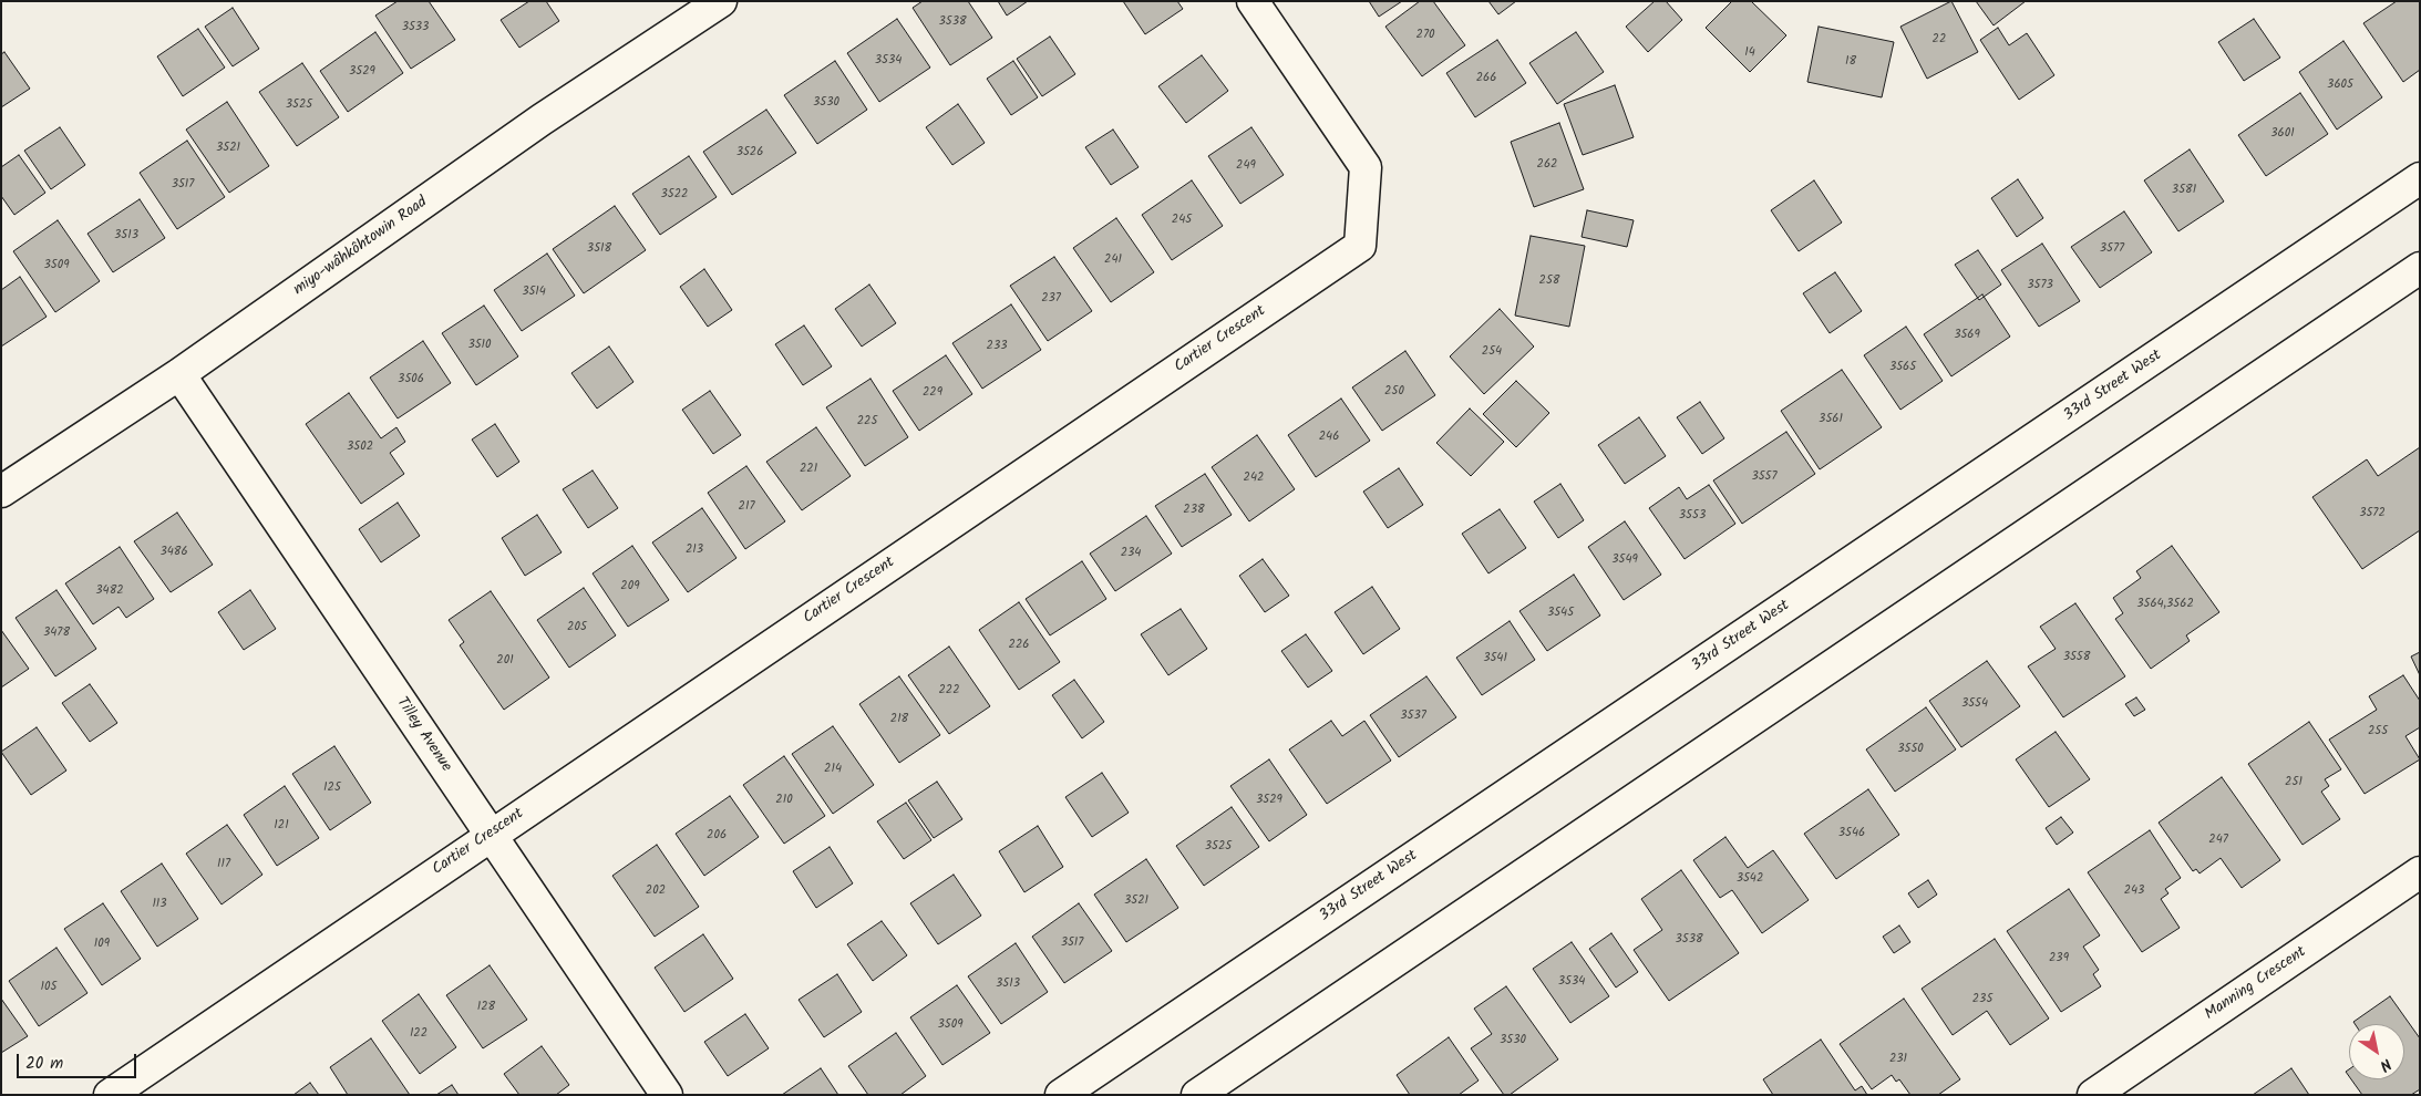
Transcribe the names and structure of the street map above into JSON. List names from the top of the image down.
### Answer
{
  "streets": {
    "street": [
      "miyo-wâhkôhtowin Road",
      "Cartier Crescent",
      "33rd Street West",
      "Tilley Avenue",
      "Manning Crescent"
    ]
  },
  "crossings": [
    ["miyo-wâhkôhtowin Road", "Tilley Avenue"],
    ["Cartier Crescent", "Tilley Avenue"]
  ],
  "house_numbers": [
    "3538",
    "3533",
    "270",
    "22",
    "14",
    "3534",
    "18",
    "3529",
    "266",
    "3605",
    "3530",
    "3525",
    "3601",
    "3521",
    "3526",
    "262",
    "249",
    "3517",
    "3581",
    "3522",
    "245",
    "3513",
    "3518",
    "3577",
    "241",
    "3509",
    "258",
    "3573",
    "3514",
    "237",
    "3569",
    "3510",
    "233",
    "254",
    "3565",
    "3506",
    "250",
    "229",
    "3561",
    "225",
    "246",
    "3502",
    "221",
    "3557",
    "242",
    "217",
    "238",
    "3572",
    "3553",
    "213",
    "3486",
    "234",
    "3549",
    "209",
    "3482",
    "3564,3562",
    "3545",
    "205",
    "3478",
    "226",
    "3558",
    "3541",
    "201",
    "222",
    "3554",
    "3537",
    "218",
    "255",
    "3550",
    "214",
    "251",
    "125",
    "210",
    "3529",
    "121",
    "3546",
    "206",
    "247",
    "3525",
    "117",
    "3542",
    "202",
    "243",
    "3521",
    "113",
    "3538",
    "3517",
    "109",
    "239",
    "3534",
    "3513",
    "105",
    "235",
    "128",
    "3509",
    "122",
    "3530",
    "231"
  ],
  "scale_bar": "20 m",
  "north": "bottom right"
}
